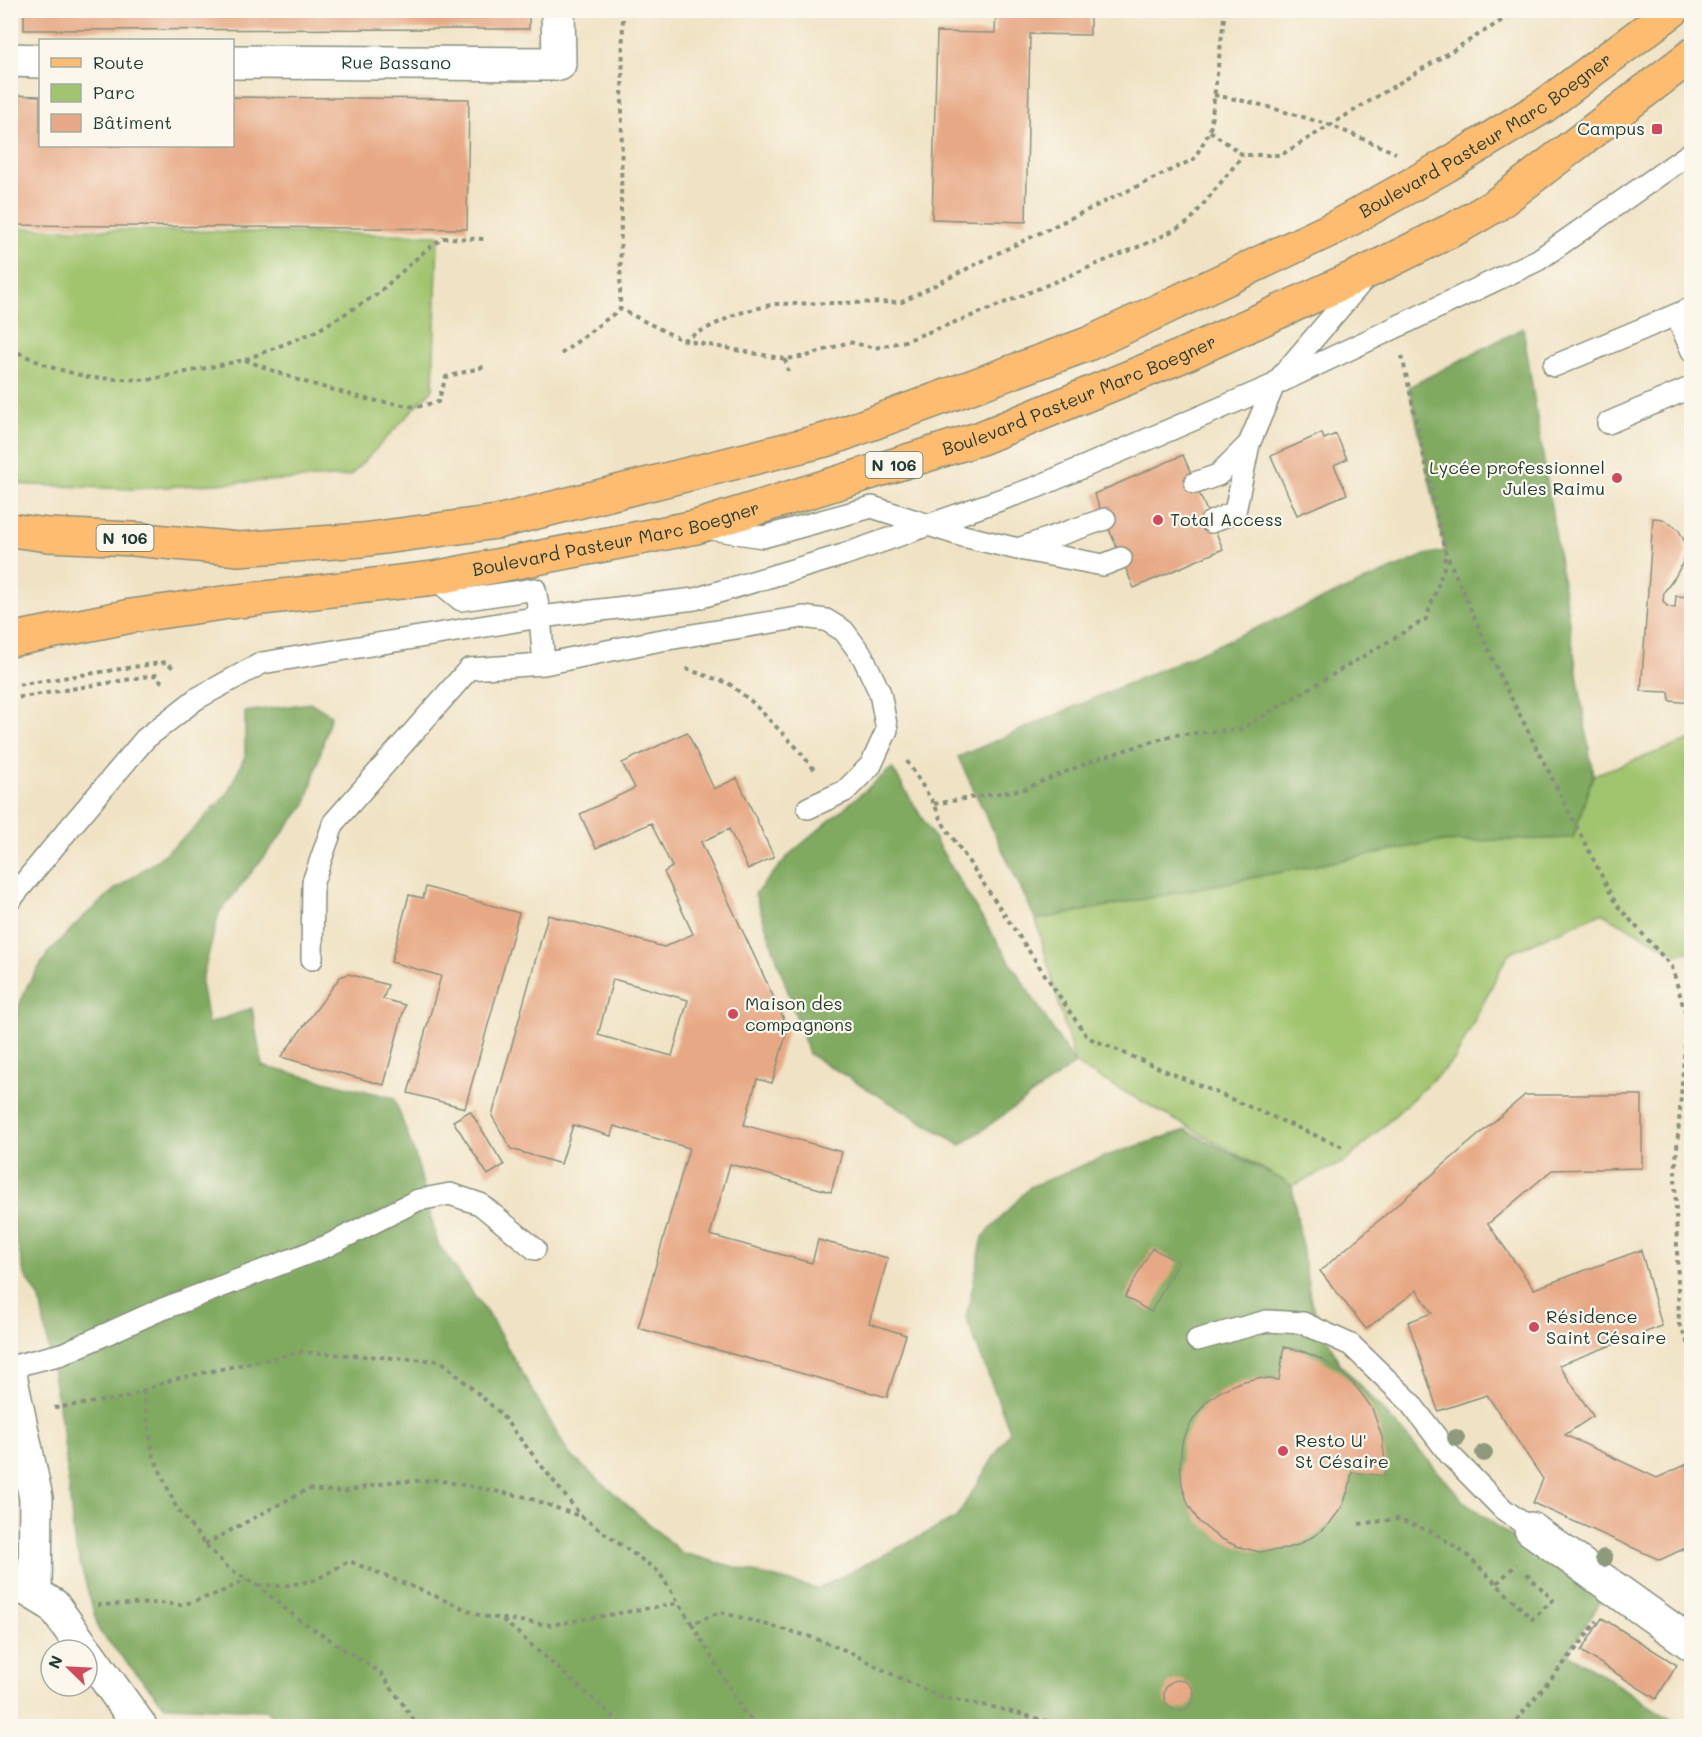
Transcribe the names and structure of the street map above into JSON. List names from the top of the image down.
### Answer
{
  "streets": {
    "main road": ["Boulevard Pasteur Marc Boegner", "N 106"],
    "street": ["Rue Bassano"]
  },
  "places": {
    "transit": ["Campus"],
    "other": [
      "Lycée professionnel Jules Raimu",
      "Total Access",
      "Maison des compagnons",
      "Résidence Saint Césaire",
      "Resto U' St Césaire"
    ]
  },
  "legend": ["Route", "Parc", "Bâtiment"],
  "north": "top left"
}
